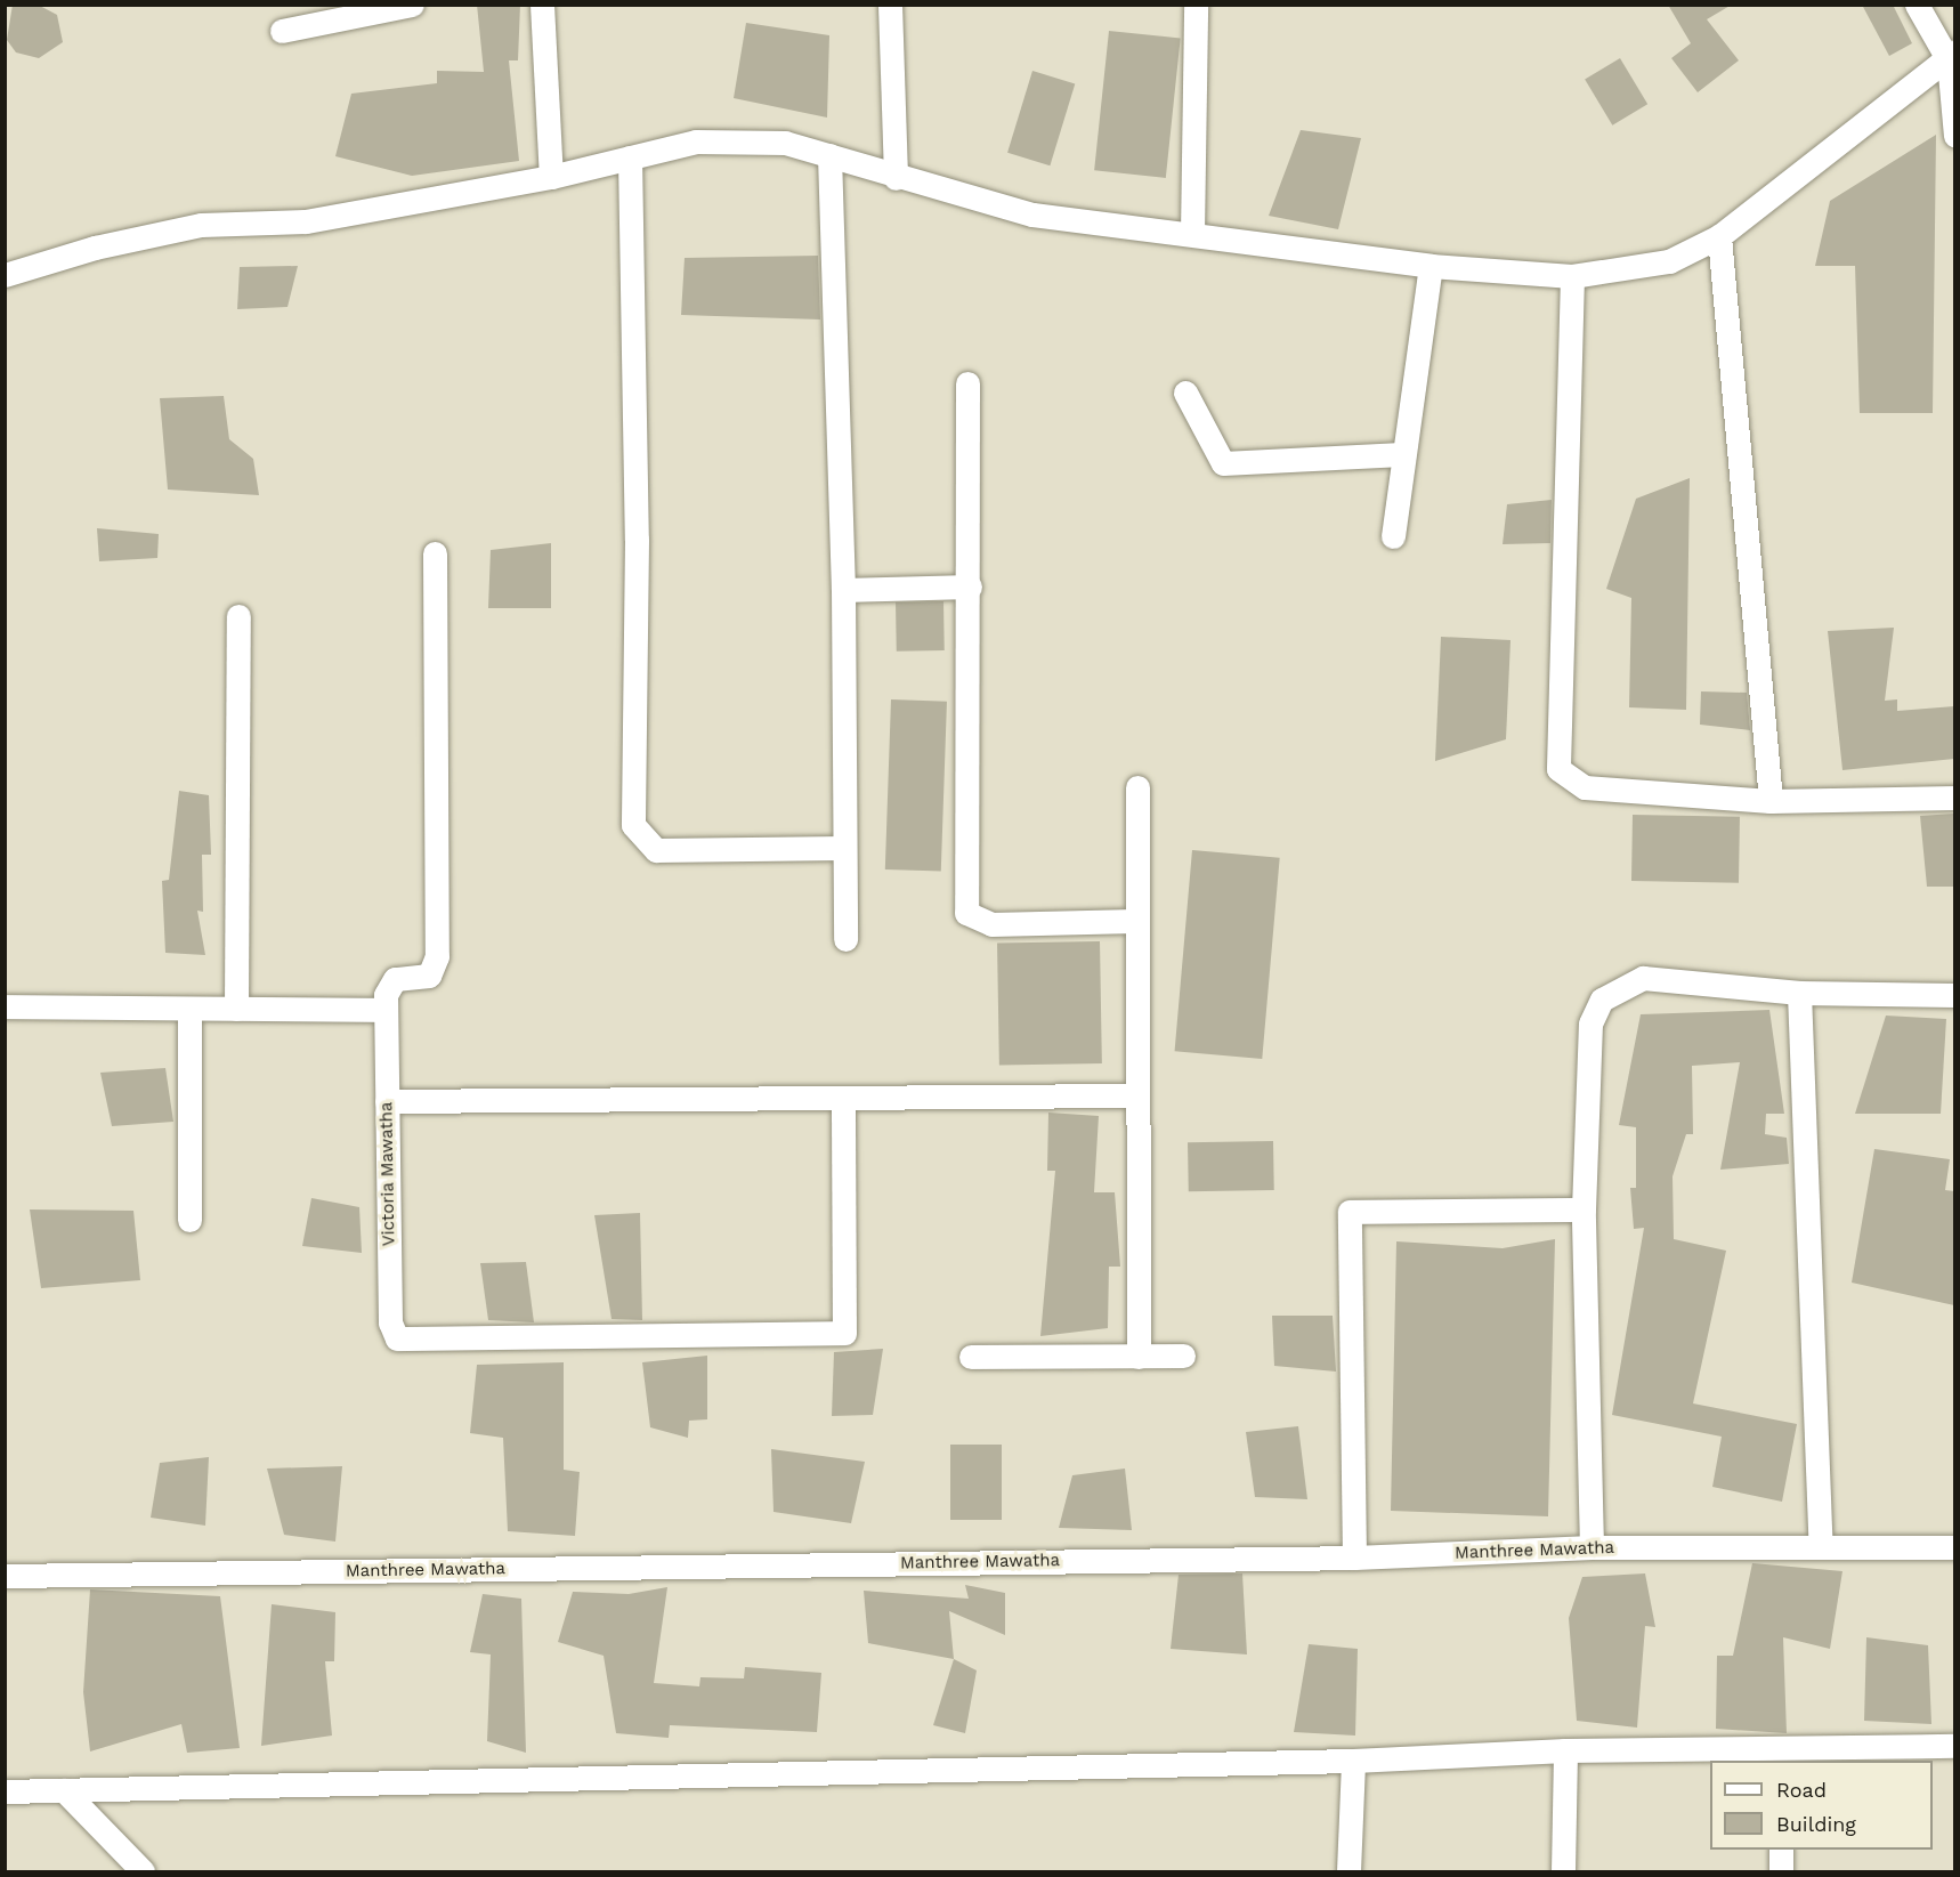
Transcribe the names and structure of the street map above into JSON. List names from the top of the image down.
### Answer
{
  "streets": {
    "street": ["Victoria Mawatha", "Manthree Mawatha"]
  },
  "legend": ["Road", "Building"]
}
